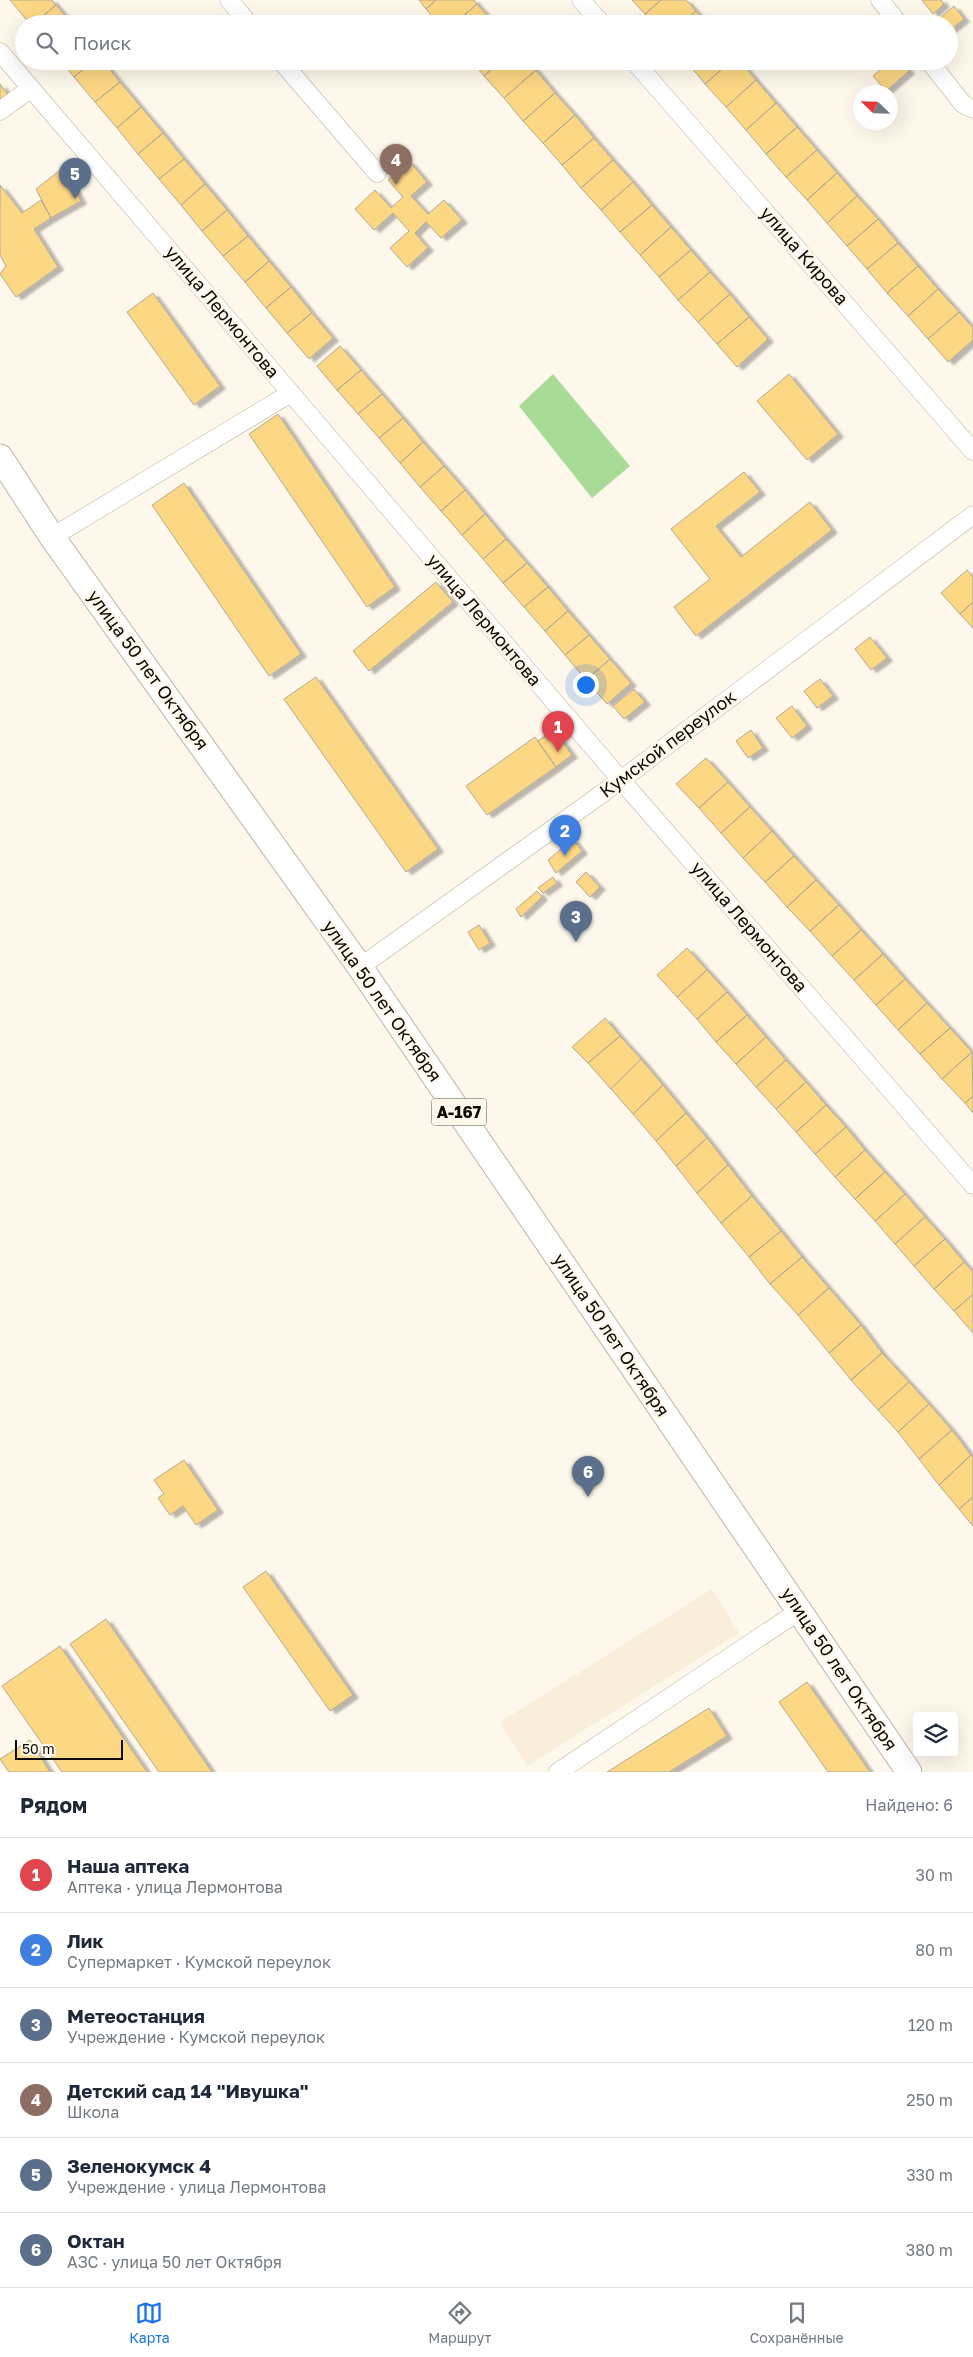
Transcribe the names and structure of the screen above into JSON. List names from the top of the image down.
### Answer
{
  "streets": {
    "highway": ["улица 50 лет Октября", "А-167"],
    "street": ["улица Кирова", "улица Лермонтова", "Кумской переулок"]
  },
  "crossings": [
    ["улица Лермонтова", "Кумской переулок"],
    ["улица 50 лет Октября", "Кумской переулок"]
  ],
  "scale_bar": "50 m",
  "north": "top left",
  "page": {
    "search": "Поиск",
    "pins": [
      "4",
      "5",
      "1",
      "2",
      "3",
      "6"
    ],
    "scale": "50 m",
    "heading": ["Рядом", "Найдено: 6"],
    "list": [
      {
        "mark": "1",
        "name": "Наша аптека",
        "note": "Аптека · улица Лермонтова",
        "value": "30 m"
      },
      {
        "mark": "2",
        "name": "Лик",
        "note": "Супермаркет · Кумской переулок",
        "value": "80 m"
      },
      {
        "mark": "3",
        "name": "Метеостанция",
        "note": "Учреждение · Кумской переулок",
        "value": "120 m"
      },
      {
        "mark": "4",
        "name": "Детский сад 14 \"Ивушка\"",
        "note": "Школа",
        "value": "250 m"
      },
      {
        "mark": "5",
        "name": "Зеленокумск 4",
        "note": "Учреждение · улица Лермонтова",
        "value": "330 m"
      },
      {
        "mark": "6",
        "name": "Октан",
        "note": "АЗС · улица 50 лет Октября",
        "value": "380 m"
      }
    ],
    "nav": ["Карта", "Маршрут", "Сохранённые"]
  }
}
